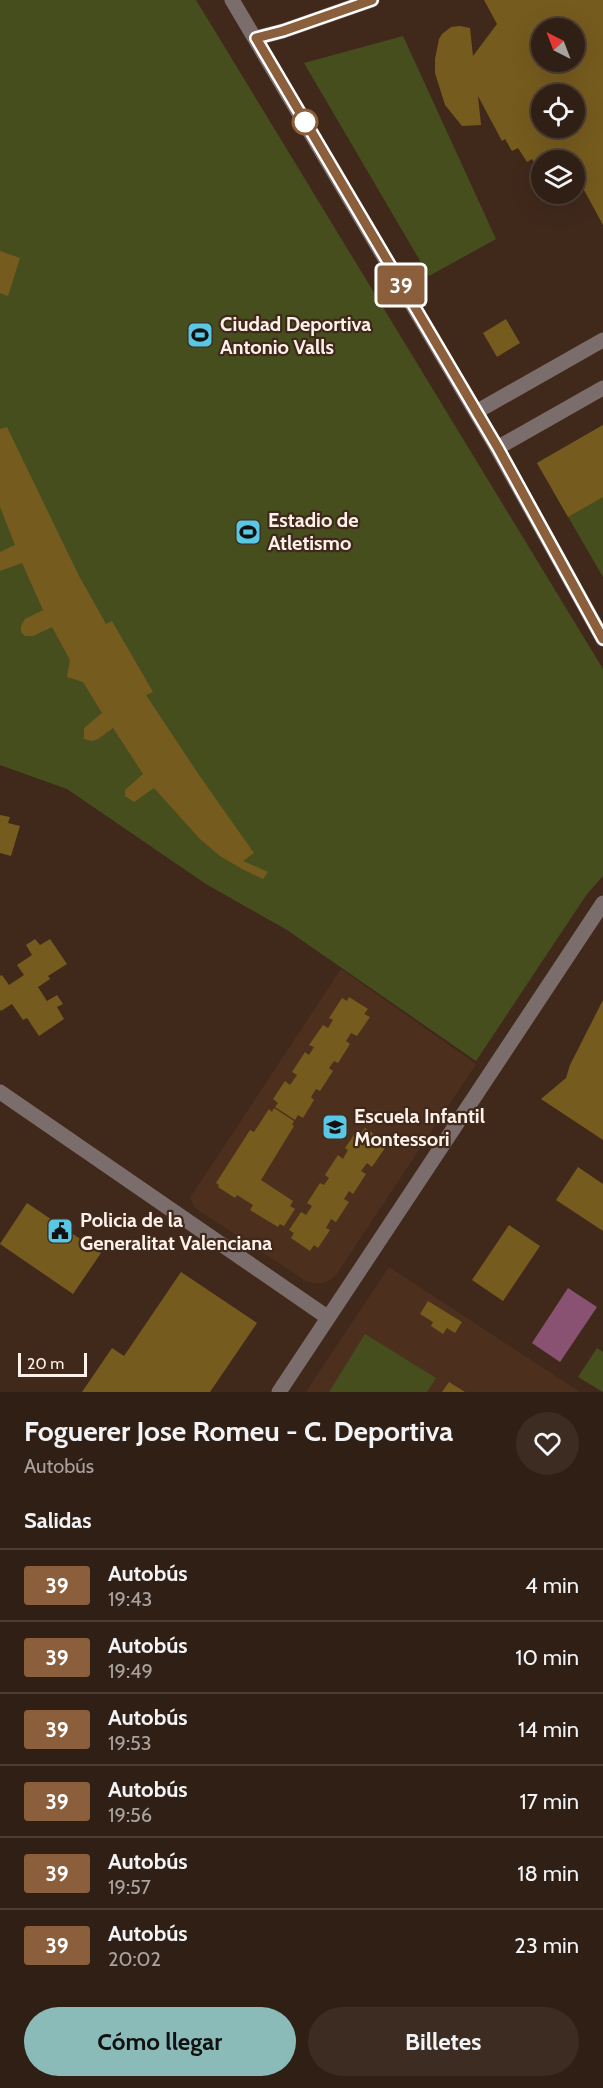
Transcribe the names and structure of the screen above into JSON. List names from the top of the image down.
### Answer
{
  "places": {
    "sports": ["Ciudad Deportiva Antonio Valls", "Estadio de Atletismo"],
    "school or university": ["Escuela Infantil Montessori"],
    "public building": ["Policia de la Generalitat Valenciana"]
  },
  "lines": ["bus line 39"],
  "scale_bar": "20 m",
  "north": "top left",
  "page": {
    "on_map": "39",
    "scale": "20 m",
    "heading": [
      ["Foguerer Jose Romeu - C. Deportiva", "Autobús"],
      "Salidas"
    ],
    "list": [
      {
        "mark": "39",
        "name": "Autobús",
        "note": "19:43",
        "value": "4 min"
      },
      {
        "mark": "39",
        "name": "Autobús",
        "note": "19:49",
        "value": "10 min"
      },
      {
        "mark": "39",
        "name": "Autobús",
        "note": "19:53",
        "value": "14 min"
      },
      {
        "mark": "39",
        "name": "Autobús",
        "note": "19:56",
        "value": "17 min"
      },
      {
        "mark": "39",
        "name": "Autobús",
        "note": "19:57",
        "value": "18 min"
      },
      {
        "mark": "39",
        "name": "Autobús",
        "note": "20:02",
        "value": "23 min"
      }
    ],
    "buttons": ["Cómo llegar", "Billetes"]
  }
}
